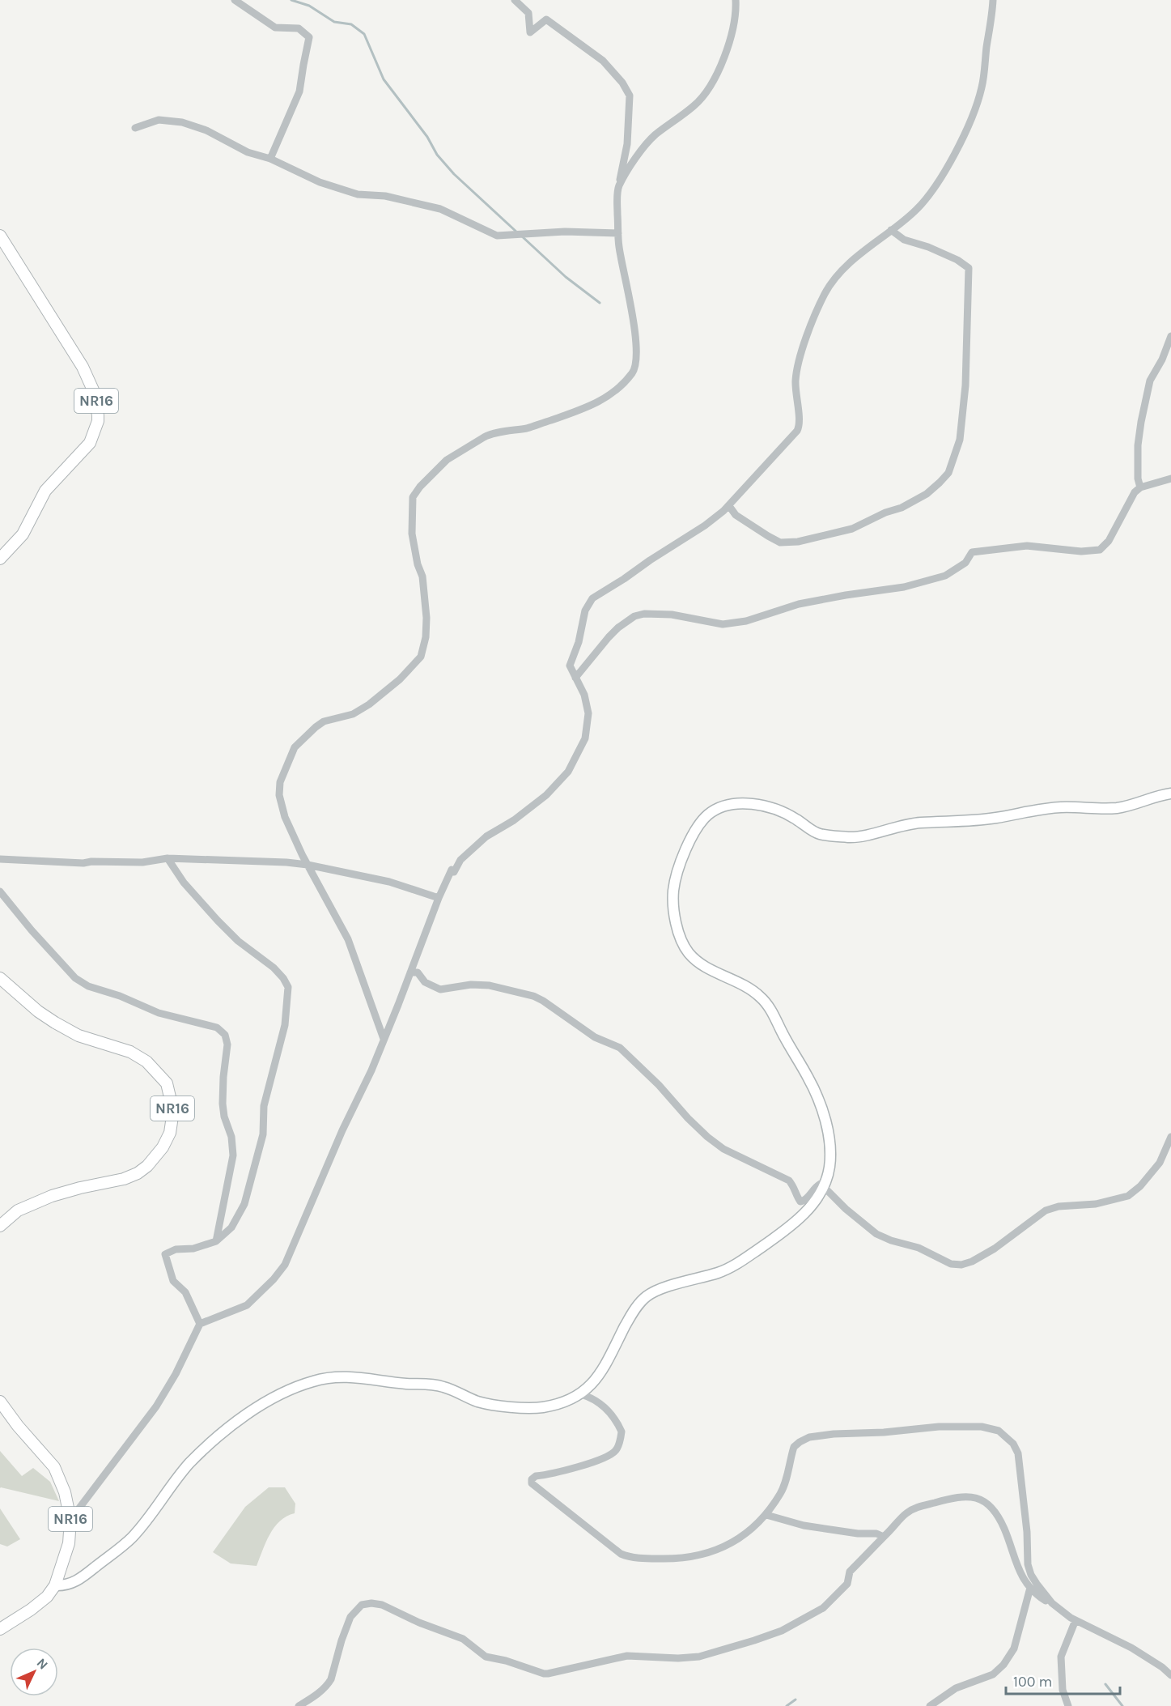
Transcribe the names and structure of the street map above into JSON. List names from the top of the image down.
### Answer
{
  "streets": {
    "main road": ["NR16"]
  },
  "scale_bar": "100 m",
  "north": "top right"
}
